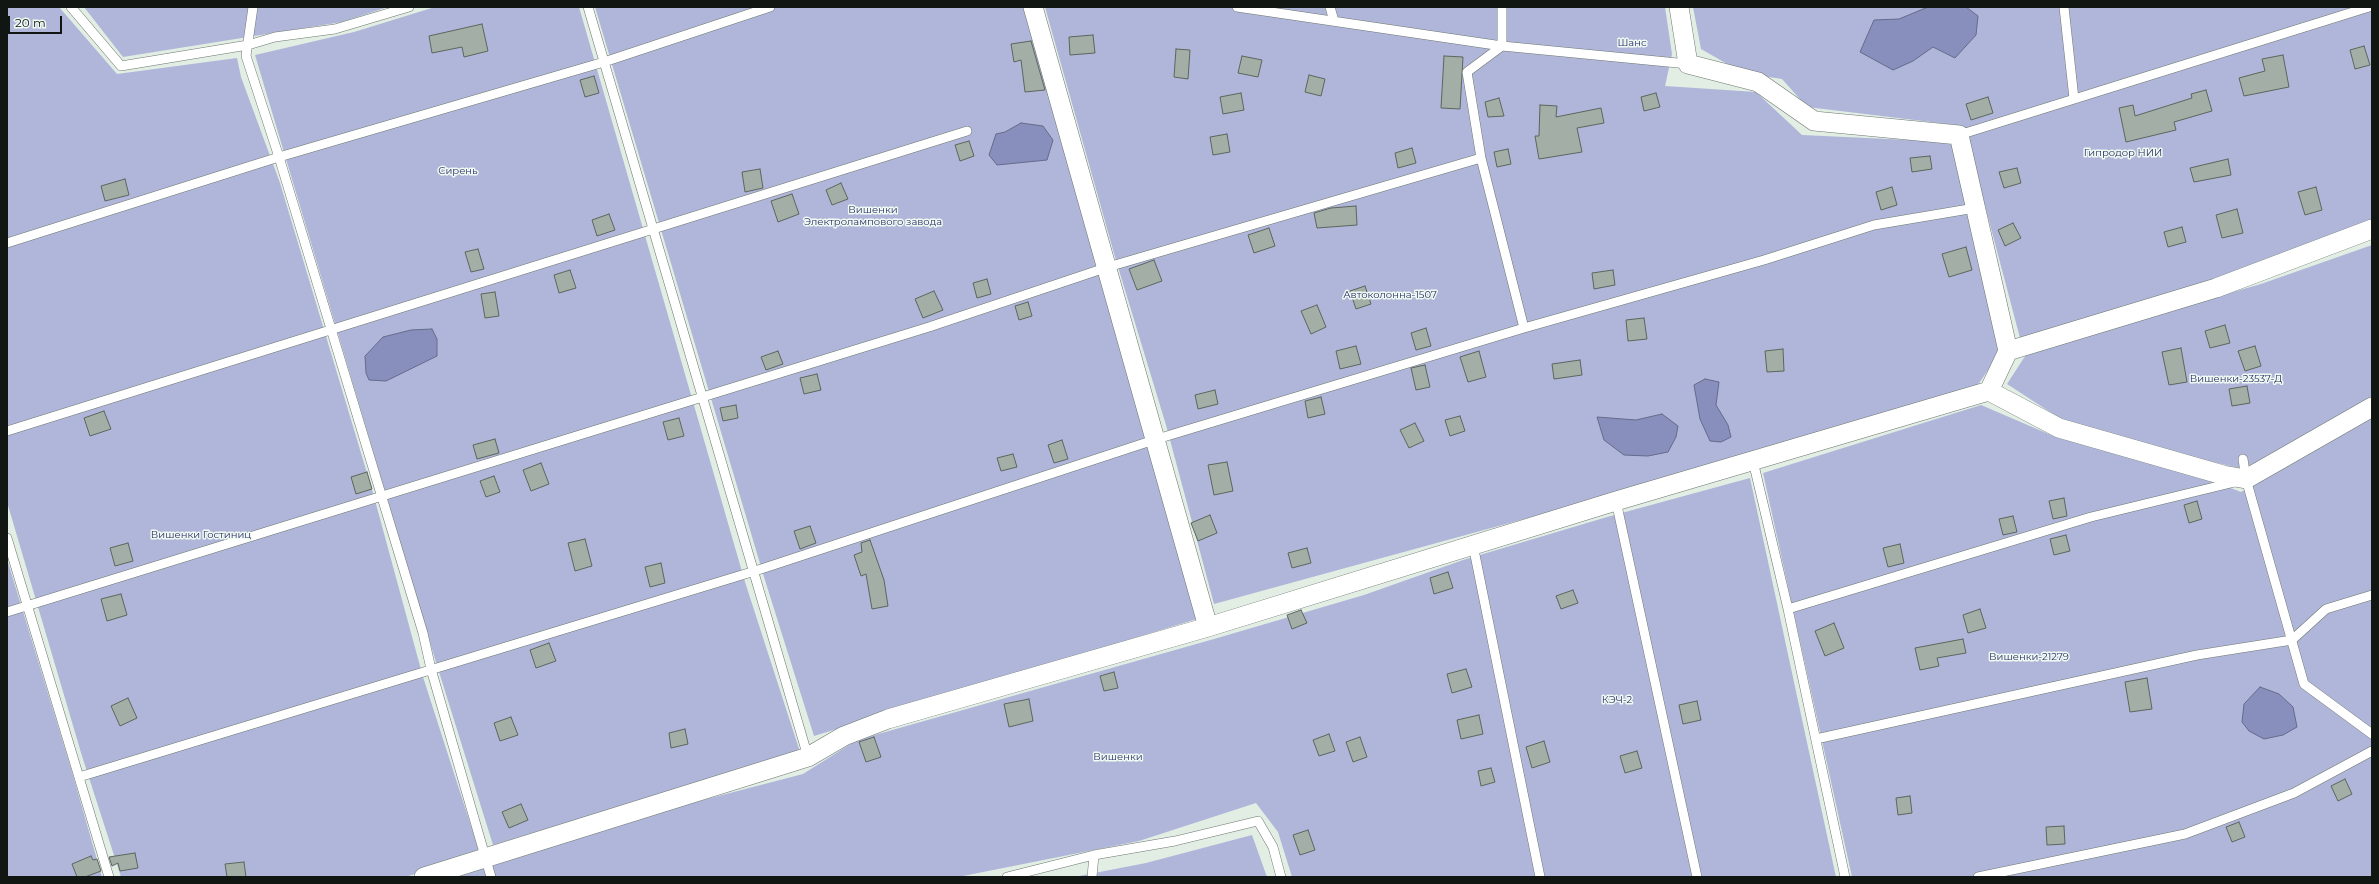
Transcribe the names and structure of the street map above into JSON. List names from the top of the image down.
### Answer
{
  "parks": [
    "Шанс",
    "Гипродор НИИ",
    "Сирень",
    "Вишенки Электролампового завода",
    "Автоколонна-1507",
    "Вишенки-23537-Д",
    "Вишенки Гостиниц",
    "Вишенки-21279",
    "КЭЧ-2",
    "Вишенки"
  ],
  "scale_bar": "20 m"
}
